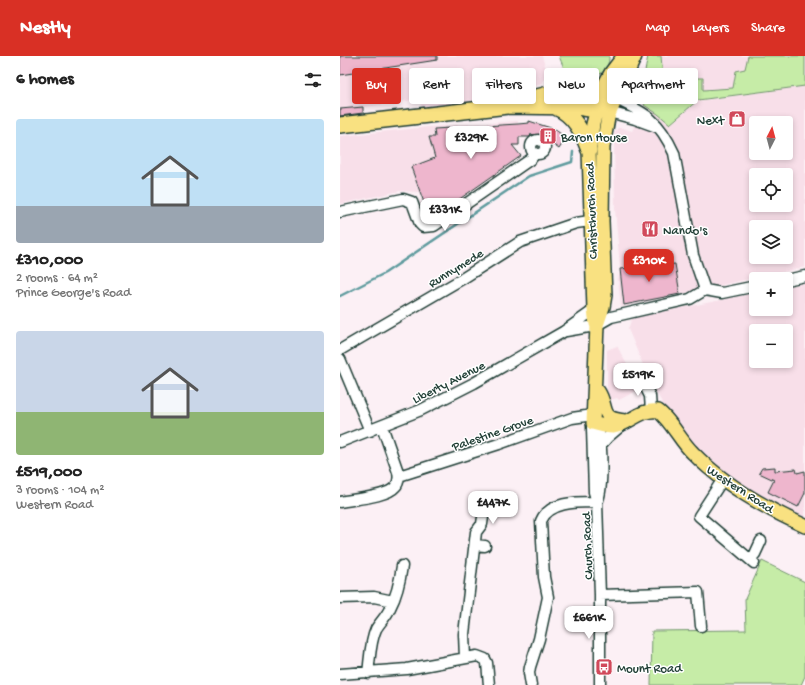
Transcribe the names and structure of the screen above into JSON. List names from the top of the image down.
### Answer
{
  "streets": {
    "highway": ["Christchurch Road"],
    "main road": ["Western Road"],
    "street": [
      "Runnymede",
      "Liberty Avenue",
      "Palestine Grove",
      "Church Road"
    ]
  },
  "crossings": [
    ["Christchurch Road", "Runnymede"],
    ["Christchurch Road", "Liberty Avenue"],
    ["Christchurch Road", "Palestine Grove"],
    ["Christchurch Road", "Church Road"],
    ["Palestine Grove", "Church Road"]
  ],
  "places": {
    "shop": ["Next"],
    "building": ["Baron House"],
    "restaurant": ["Nando's"],
    "bus stop": ["Mount Road"]
  },
  "north": "top",
  "page": {
    "header": "Nestly",
    "nav": ["Map", "Layers", "Share"],
    "heading": "6 homes",
    "chip": [
      "Buy",
      "Rent",
      "Filters",
      "New",
      "Apartment"
    ],
    "list": [
      {
        "name": "£310,000",
        "note": "2 rooms · 64 m² · Prince George's Road"
      },
      {
        "name": "£519,000",
        "note": "3 rooms · 104 m² · Western Road"
      }
    ],
    "map_buttons": ["+", "−"],
    "price": [
      "£329K",
      "£331K",
      "£310K",
      "£519K",
      "£447K",
      "£661K"
    ]
  }
}
